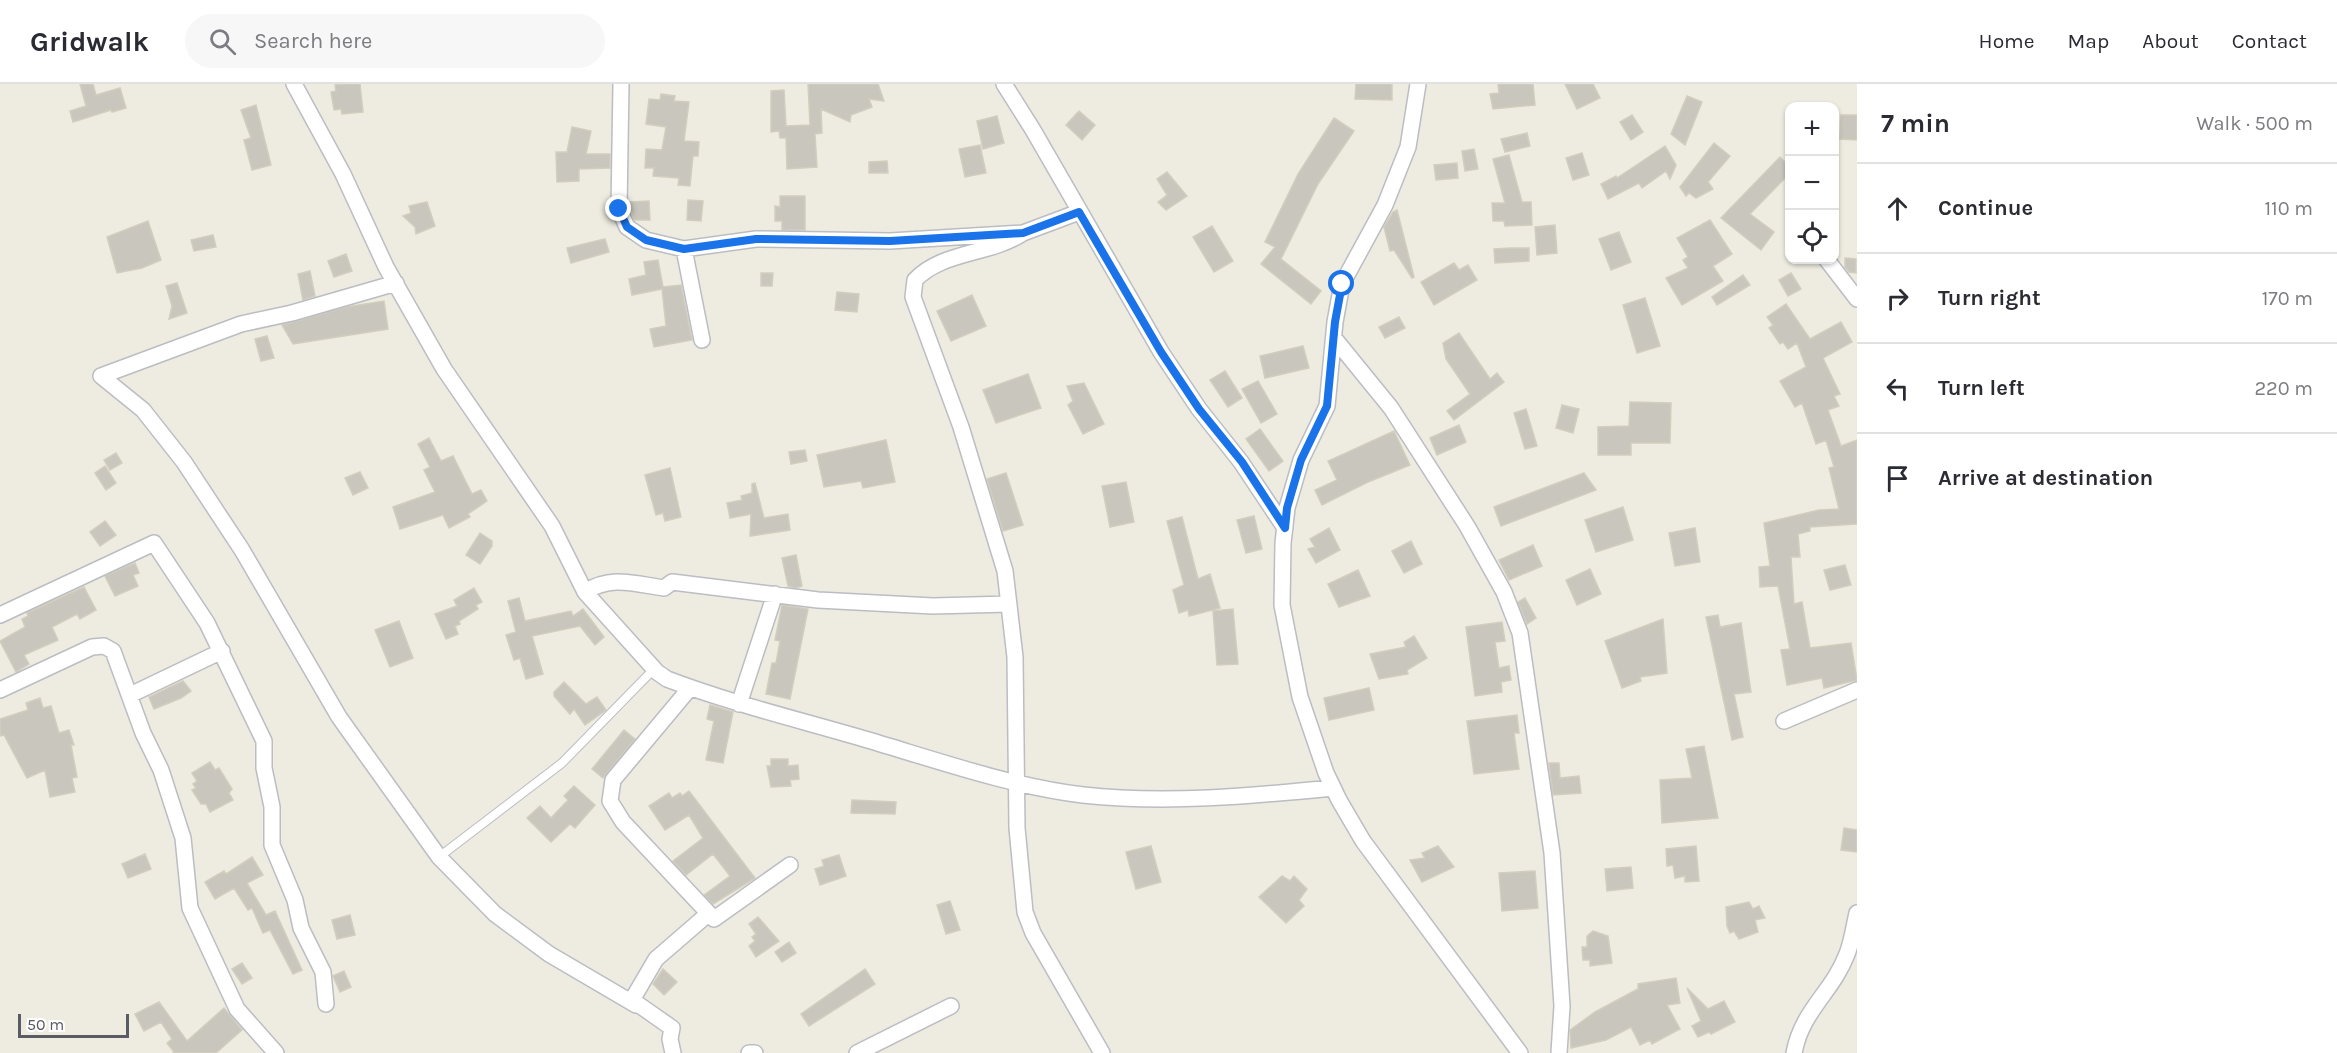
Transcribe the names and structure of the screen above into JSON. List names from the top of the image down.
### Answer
{
  "scale_bar": "50 m",
  "page": {
    "header": "Gridwalk",
    "search": "Search here",
    "nav": [
      "Home",
      "Map",
      "About",
      "Contact"
    ],
    "heading": ["7 min", "Walk · 500 m"],
    "map_buttons": ["+", "−"],
    "list": [
      ["Continue", "110 m"],
      ["Turn right", "170 m"],
      ["Turn left", "220 m"],
      "Arrive at destination"
    ],
    "scale": "50 m"
  }
}
